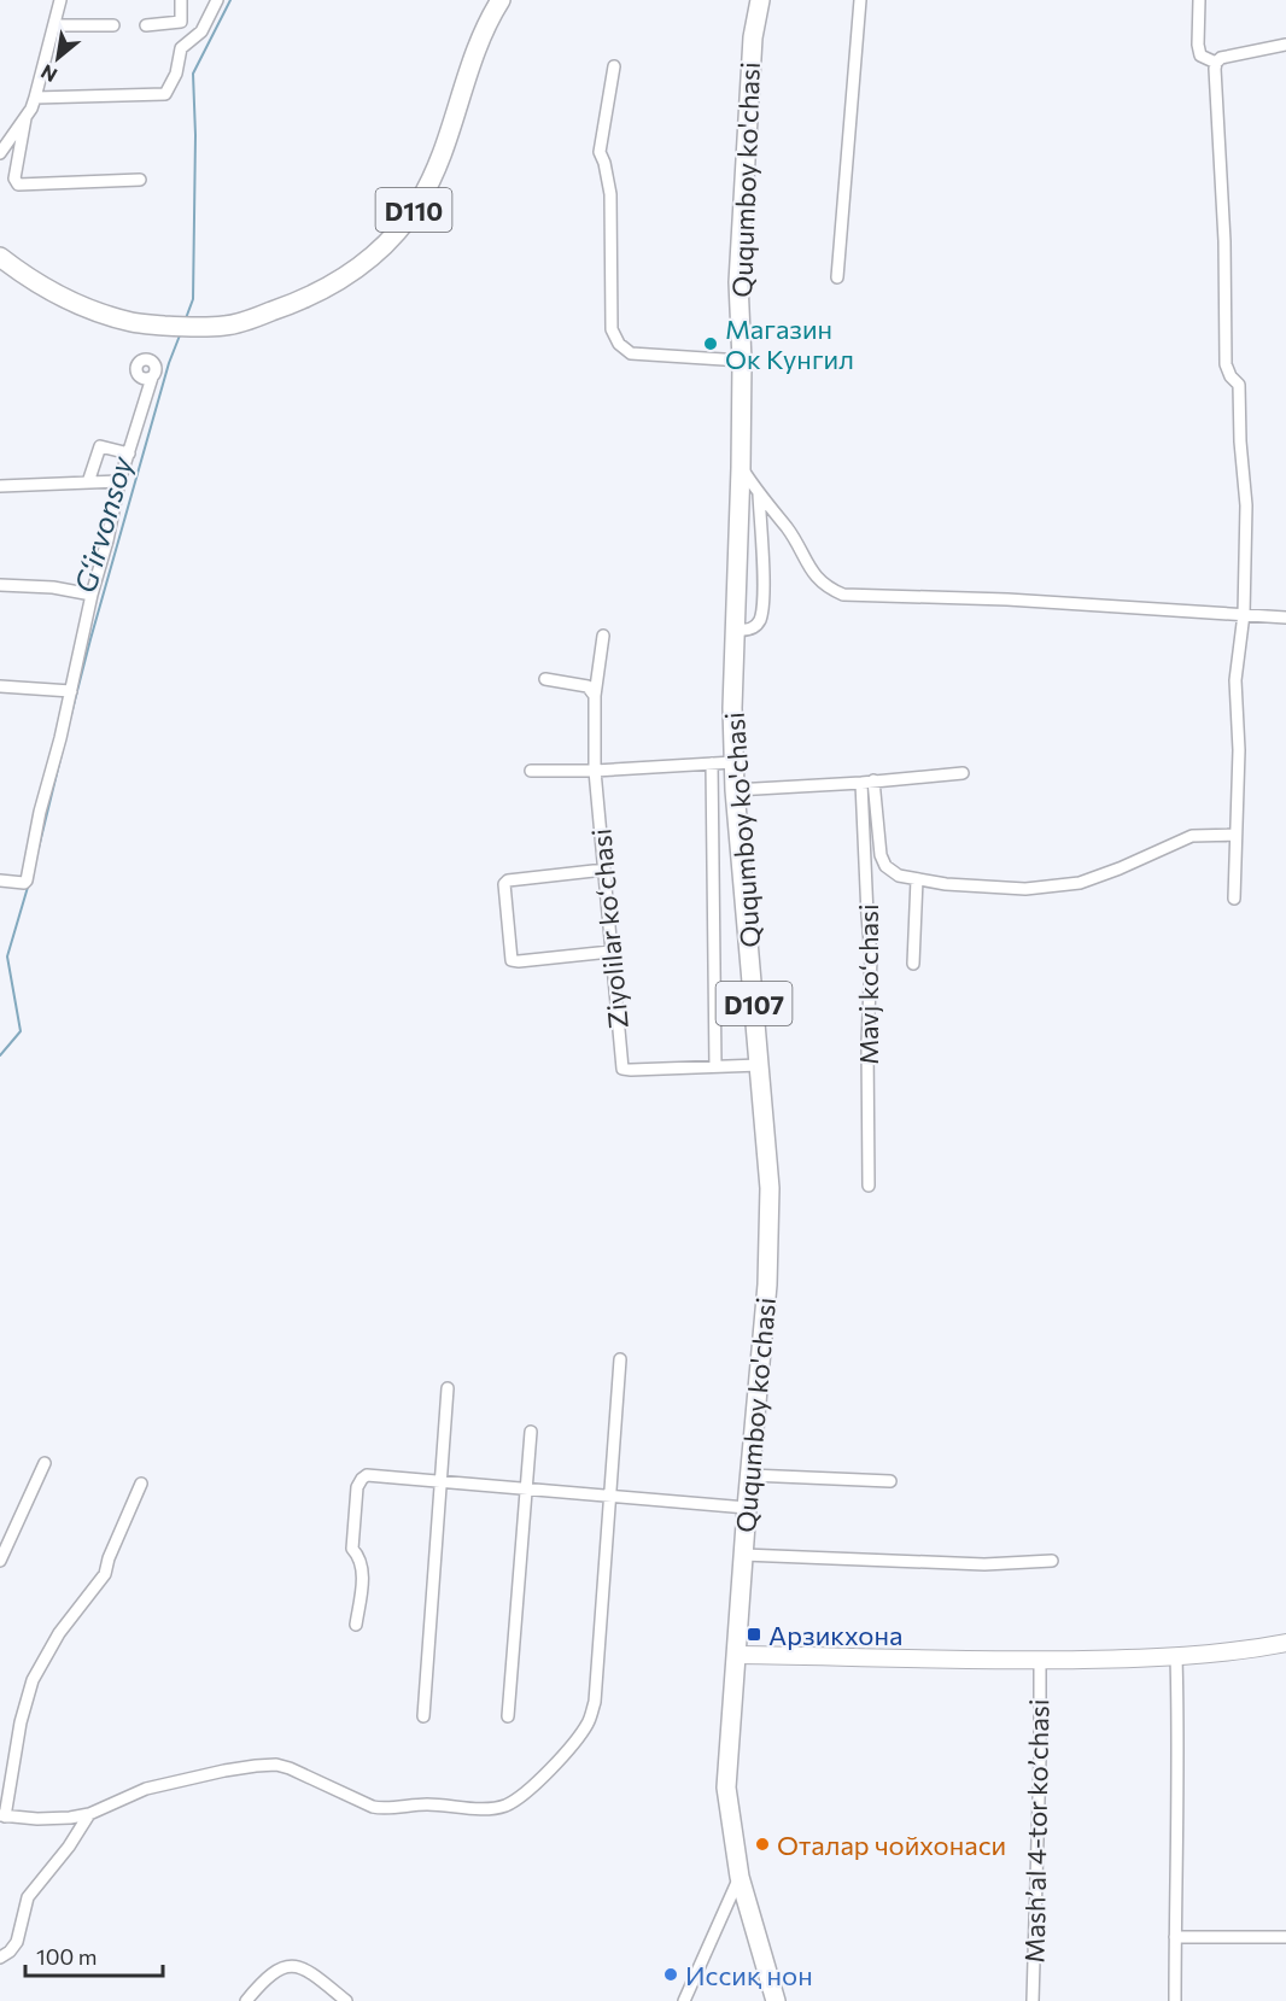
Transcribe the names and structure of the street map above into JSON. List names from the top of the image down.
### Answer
{
  "streets": {
    "main road": ["Ququmboy ko'chasi", "D110", "D107"],
    "street": ["Ziyolilar koʻchasi", "Mavj koʻchasi", "Mashʼal 4-tor koʼchasi"]
  },
  "water": ["G‘irvonsoy"],
  "places": {
    "other": ["Магазин Ок Кунгил", "Оталар чойхонаси", "Иссиқ нон"],
    "transit": ["Арзикхона"]
  },
  "scale_bar": "100 m",
  "north": "bottom left"
}
